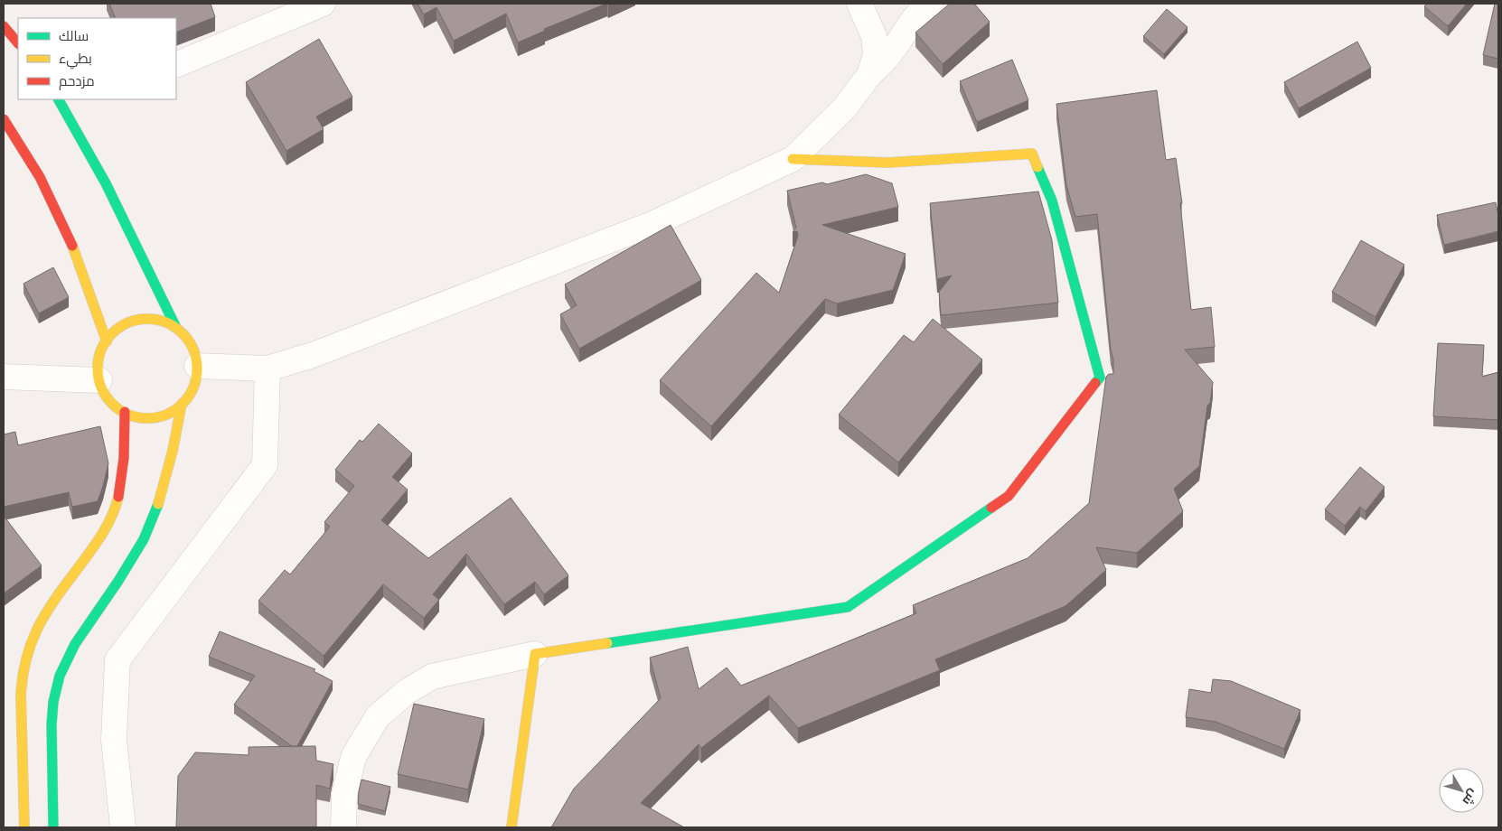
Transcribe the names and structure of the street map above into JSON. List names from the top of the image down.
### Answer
{
  "legend": ["سالك", "بطيء", "مزدحم"],
  "north": "bottom right"
}
